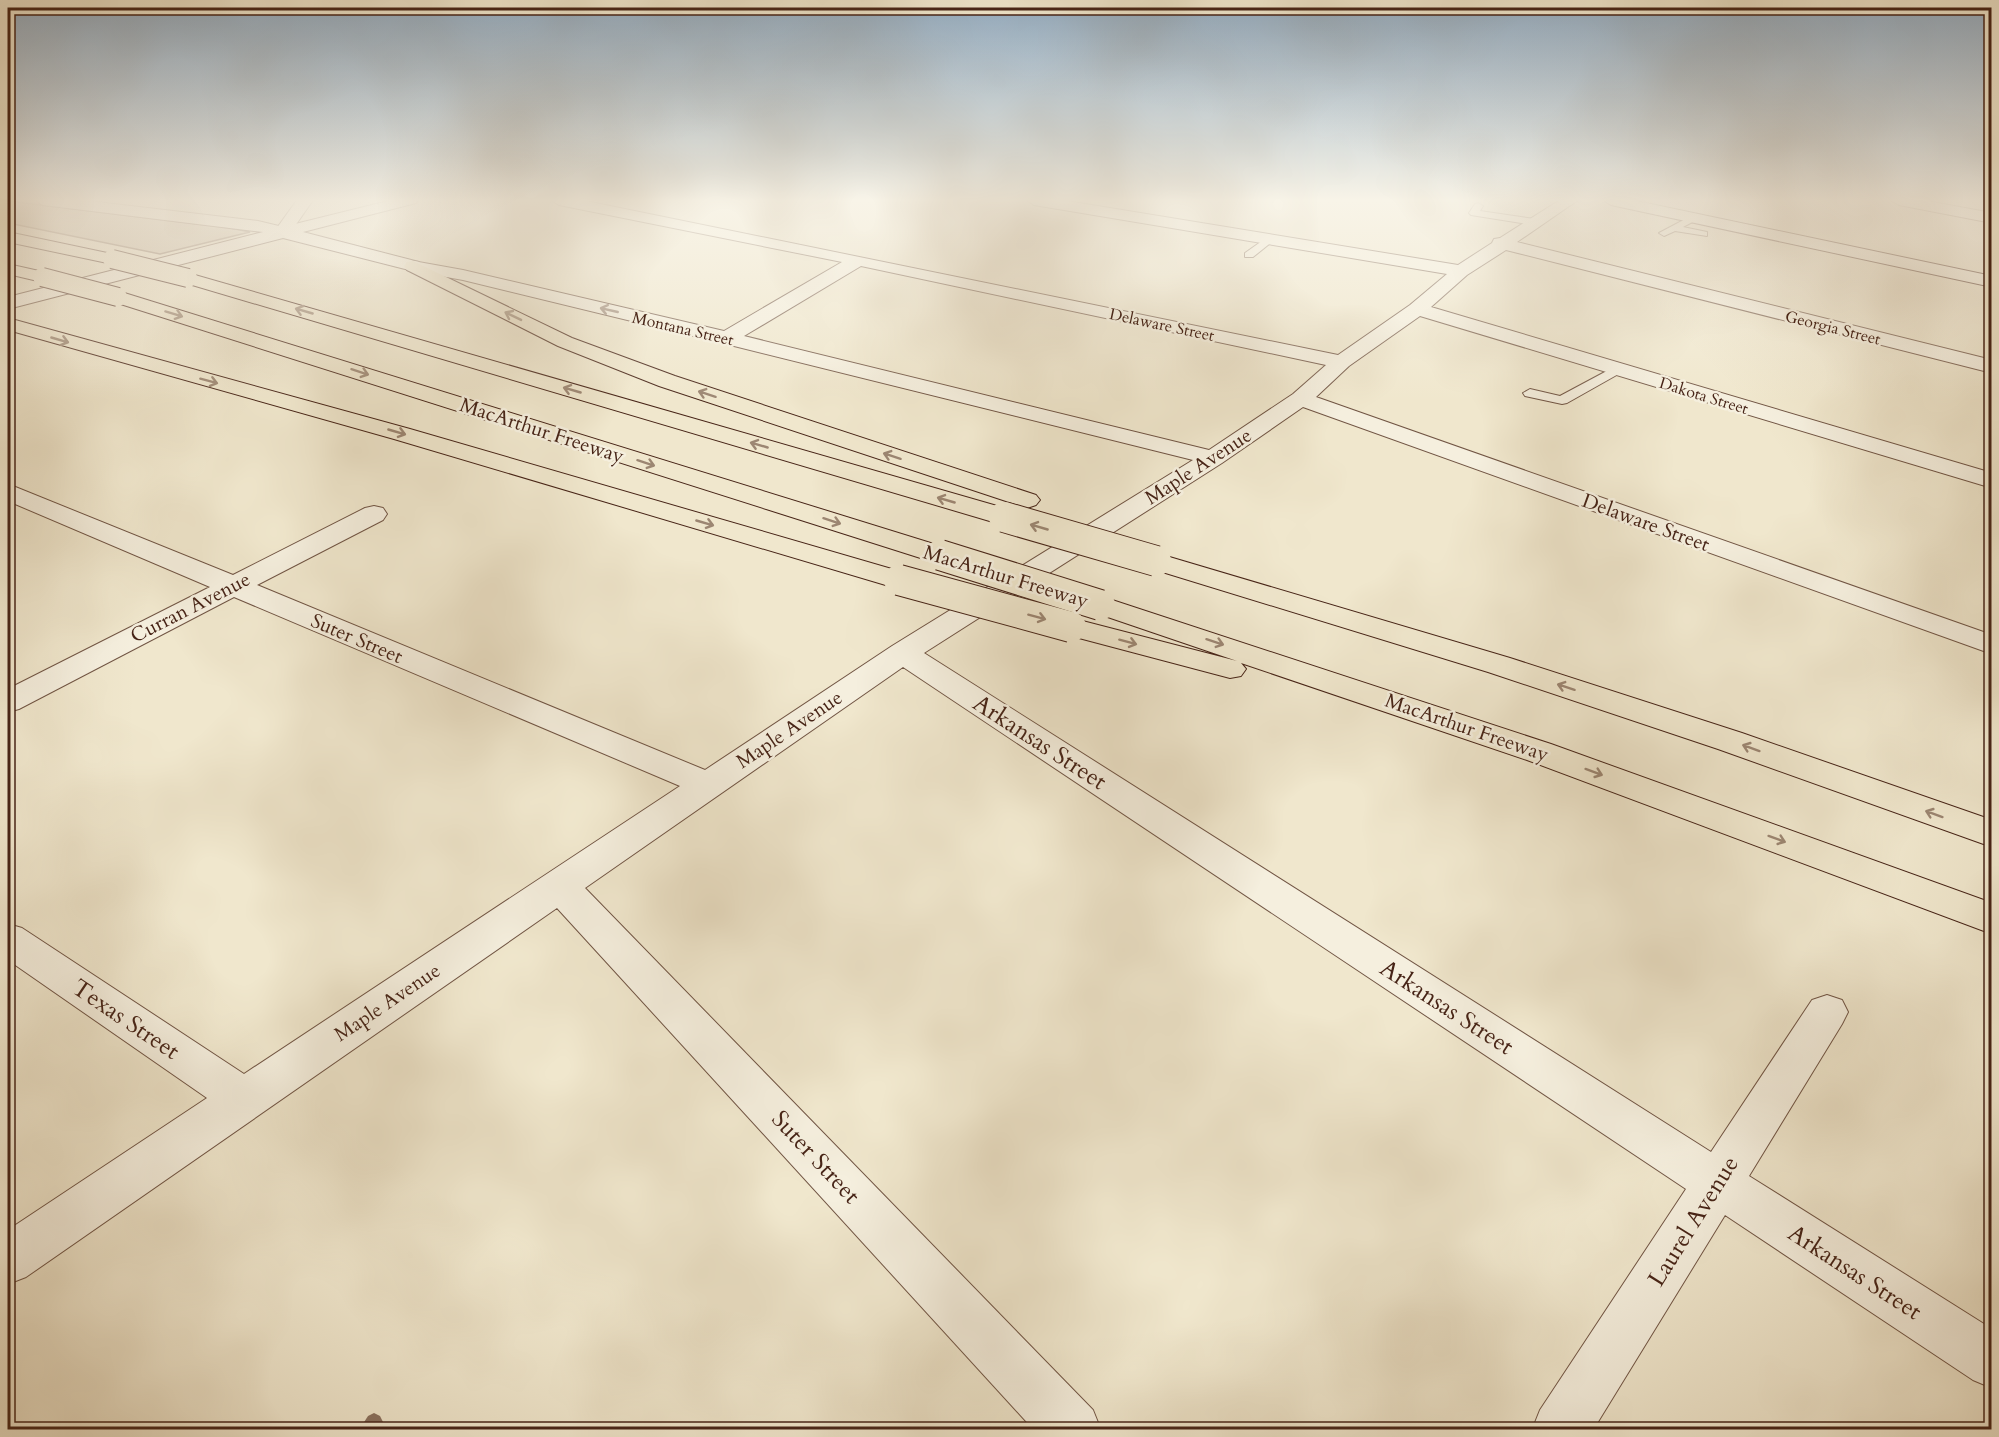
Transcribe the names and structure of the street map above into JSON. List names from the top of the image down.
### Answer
{
  "streets": {
    "highway": ["MacArthur Freeway"],
    "street": [
      "Delaware Street",
      "Georgia Street",
      "Montana Street",
      "Dakota Street",
      "Maple Avenue",
      "Curran Avenue",
      "Suter Street",
      "Arkansas Street",
      "Texas Street",
      "Laurel Avenue"
    ]
  },
  "crossings": [
    ["Delaware Street", "Maple Avenue"],
    ["Montana Street", "Maple Avenue"],
    ["Dakota Street", "Maple Avenue"],
    ["Maple Avenue", "Suter Street"],
    ["Maple Avenue", "Arkansas Street"],
    ["Maple Avenue", "Texas Street"],
    ["Curran Avenue", "Suter Street"],
    ["Arkansas Street", "Laurel Avenue"]
  ],
  "one_way": ["Montana Street"]
}
